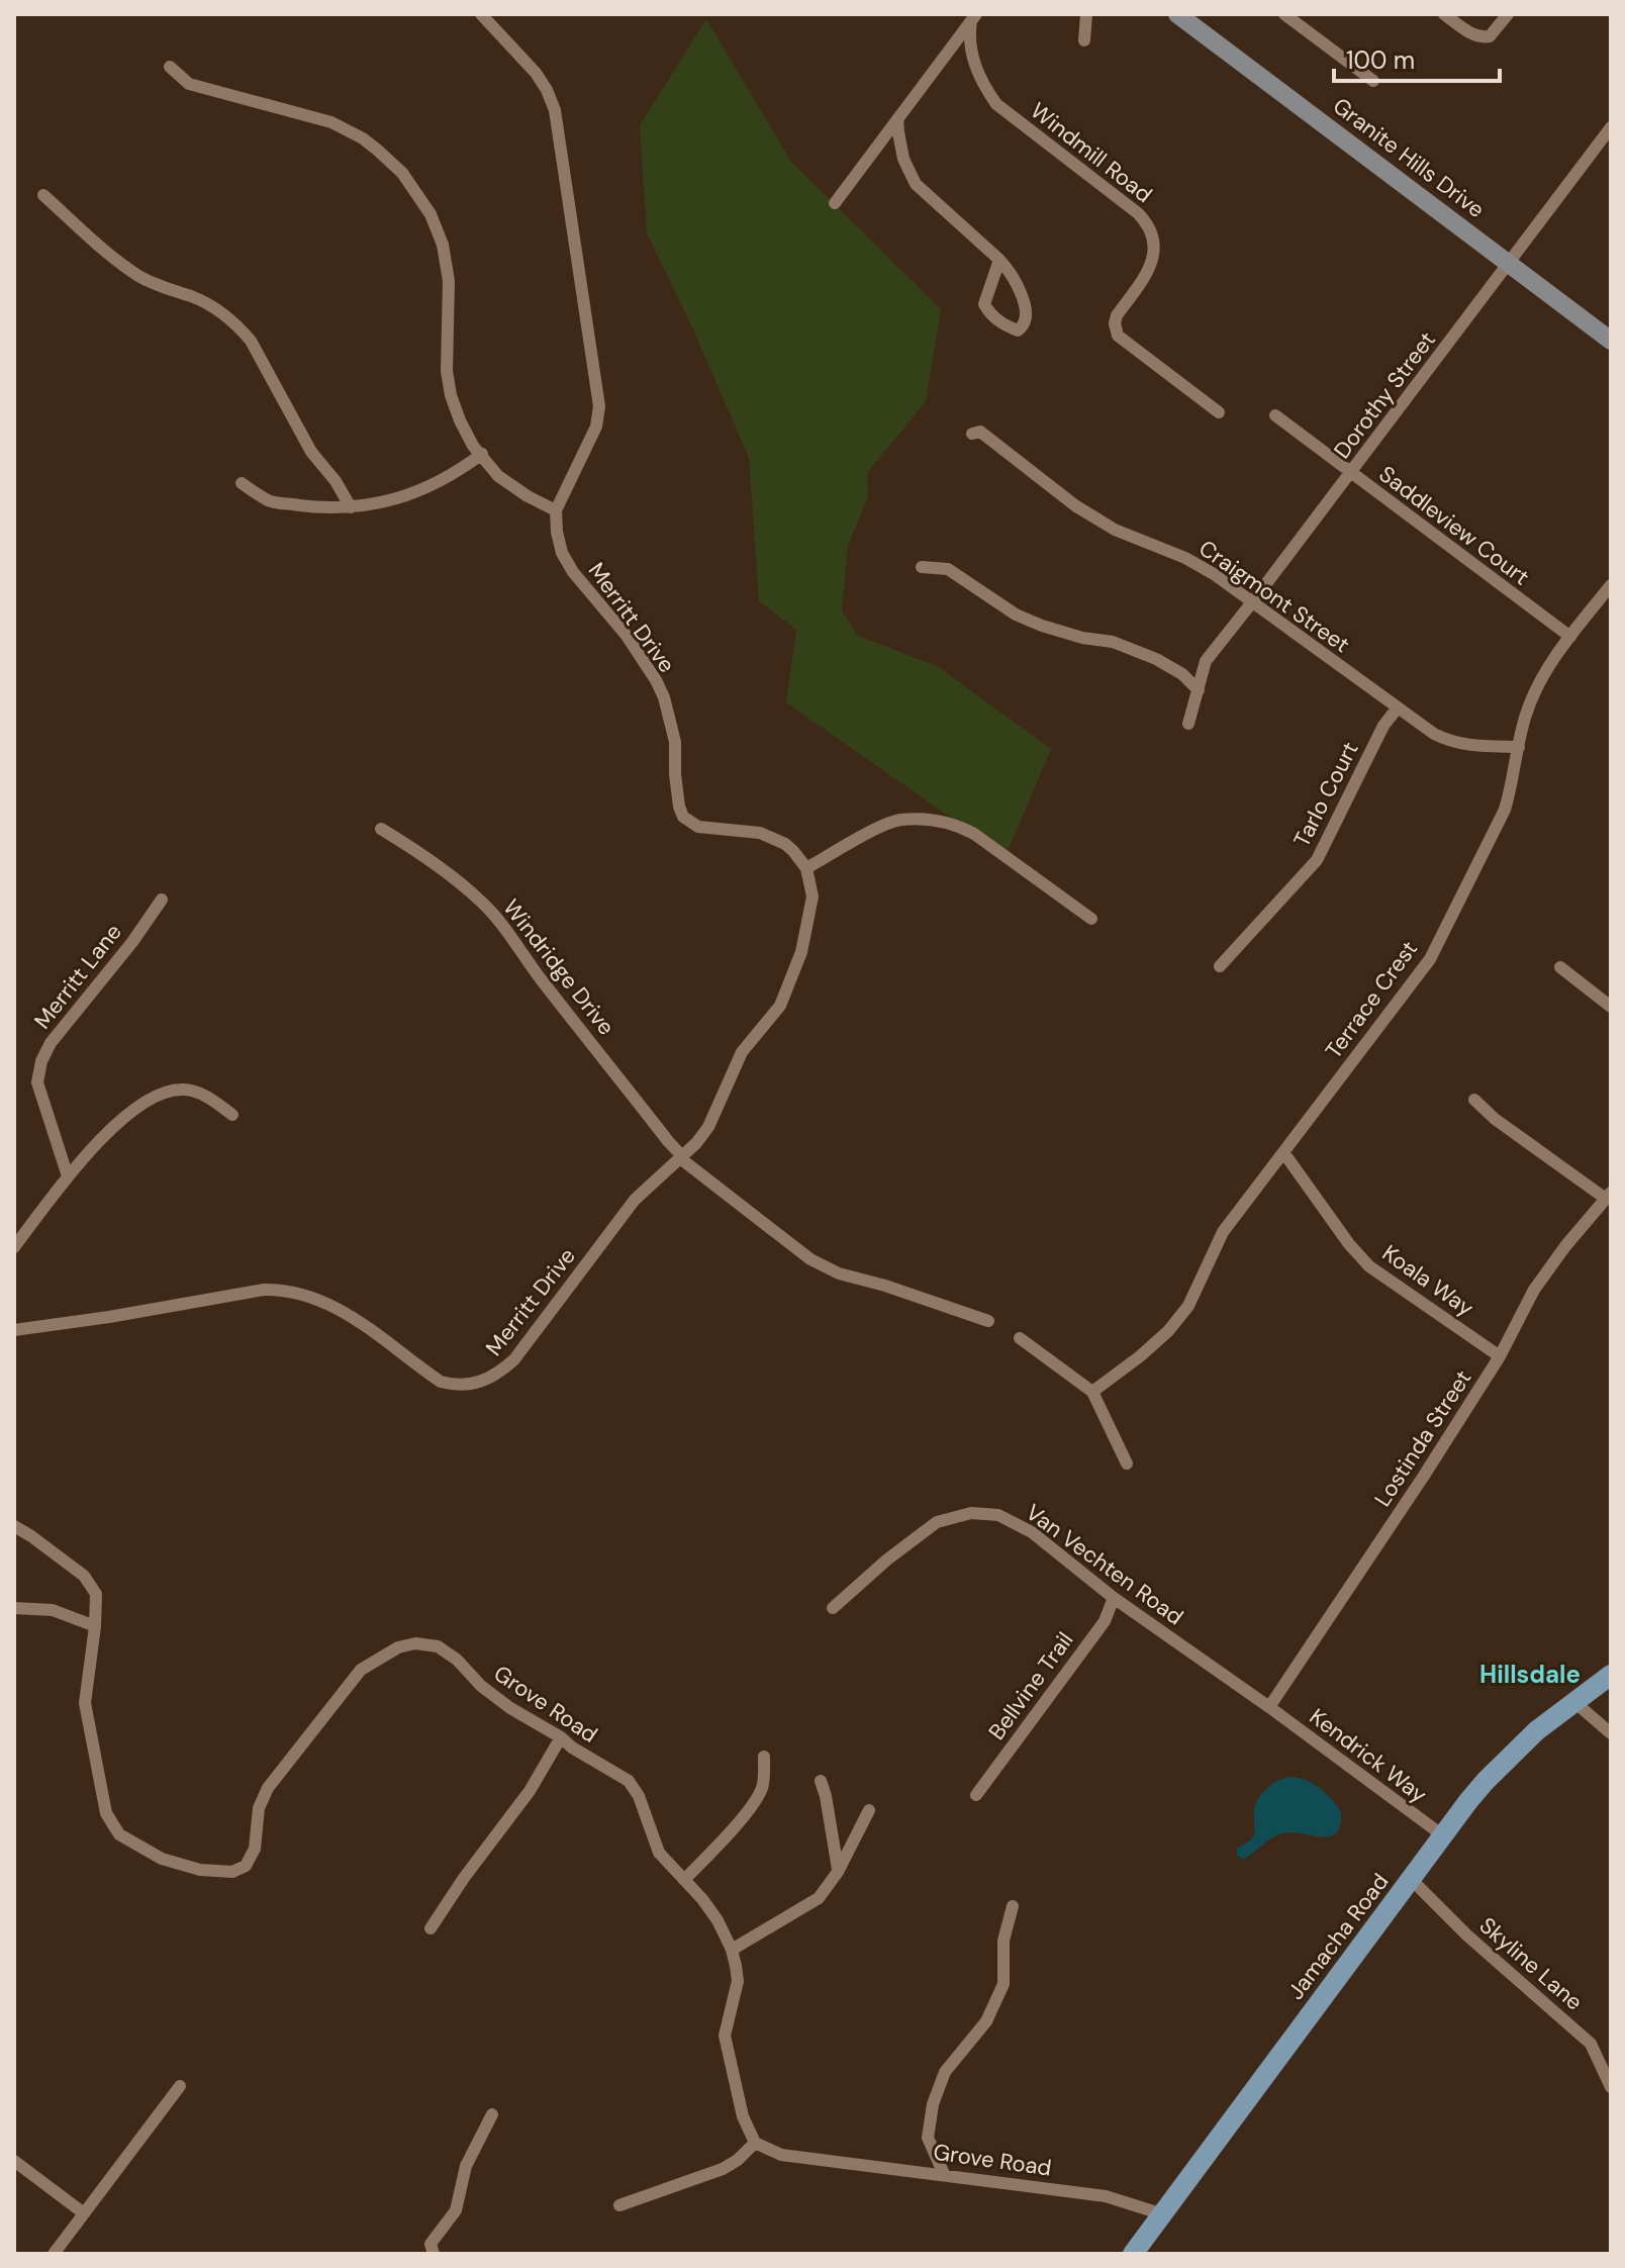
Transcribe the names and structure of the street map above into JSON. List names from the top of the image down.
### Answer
{
  "streets": {
    "main road": ["Jamacha Road"],
    "street": [
      "Windmill Road",
      "Granite Hills Drive",
      "Dorothy Street",
      "Saddleview Court",
      "Craigmont Street",
      "Merritt Drive",
      "Tarlo Court",
      "Windridge Drive",
      "Merritt Lane",
      "Terrace Crest",
      "Koala Way",
      "Lostinda Street",
      "Van Vechten Road",
      "Bellvine Trail",
      "Grove Road",
      "Kendrick Way",
      "Skyline Lane"
    ]
  },
  "crossings": [
    ["Granite Hills Drive", "Dorothy Street"],
    ["Dorothy Street", "Saddleview Court"],
    ["Dorothy Street", "Craigmont Street"],
    ["Saddleview Court", "Terrace Crest"],
    ["Craigmont Street", "Tarlo Court"],
    ["Craigmont Street", "Terrace Crest"],
    ["Merritt Drive", "Windridge Drive"],
    ["Terrace Crest", "Koala Way"],
    ["Koala Way", "Lostinda Street"],
    ["Lostinda Street", "Van Vechten Road"],
    ["Lostinda Street", "Kendrick Way"],
    ["Van Vechten Road", "Bellvine Trail"],
    ["Van Vechten Road", "Kendrick Way"],
    ["Grove Road", "Jamacha Road"],
    ["Kendrick Way", "Jamacha Road"],
    ["Jamacha Road", "Skyline Lane"]
  ],
  "districts": ["Hillsdale"],
  "scale_bar": "100 m"
}
